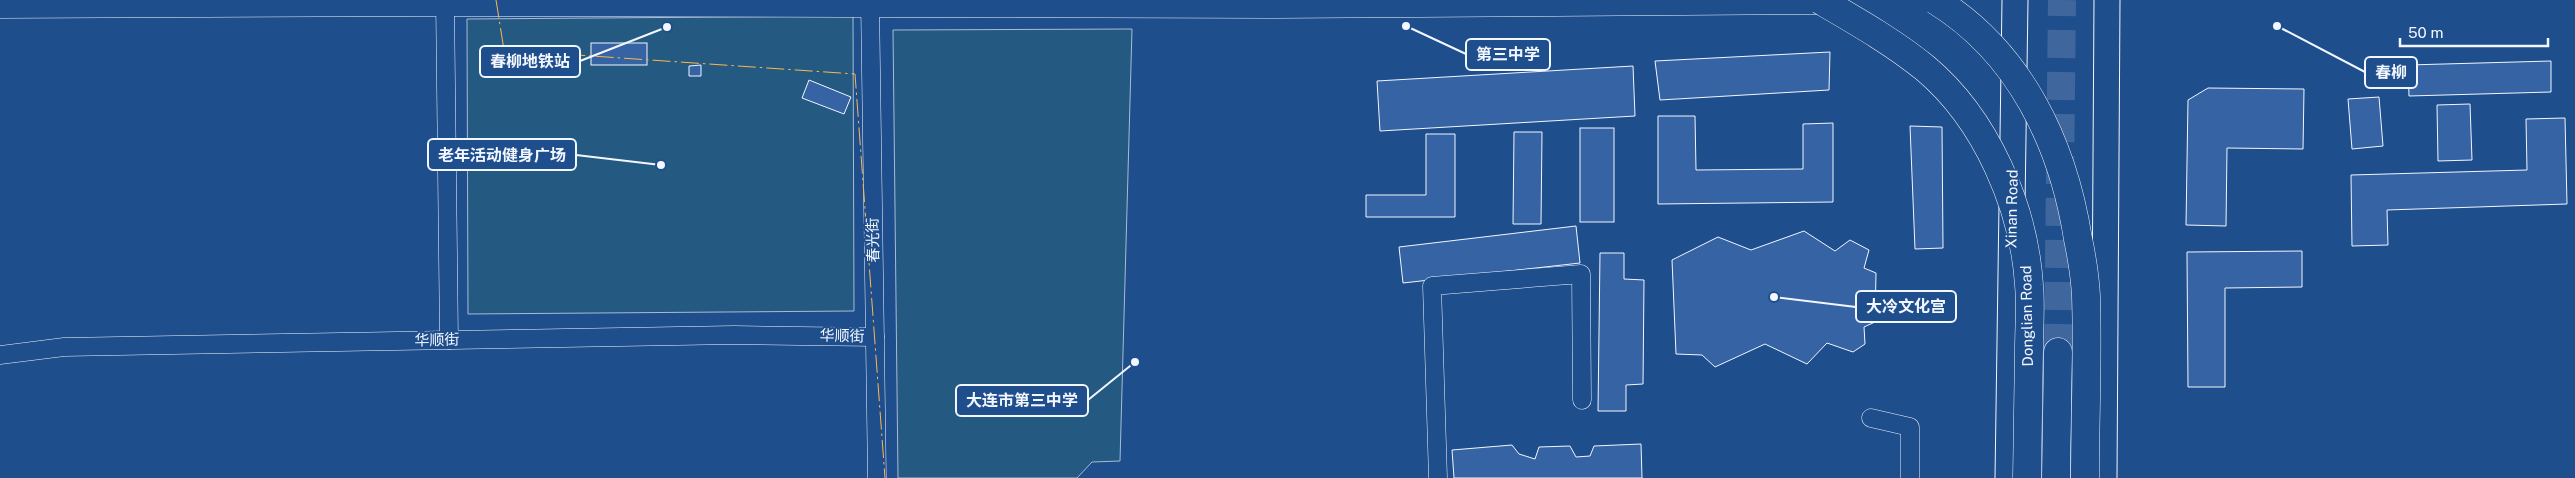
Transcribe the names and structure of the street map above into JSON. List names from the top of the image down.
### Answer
{
  "streets": {
    "main road": ["Xinan Road", "Donglian Road"],
    "street": ["春光街", "华顺街"]
  },
  "crossings": [
    ["春光街", "华顺街"]
  ],
  "places": [
    "第三中学",
    "春柳",
    "春柳地铁站",
    "老年活动健身广场",
    "大冷文化宫",
    "大连市第三中学"
  ],
  "scale_bar": "50 m"
}
